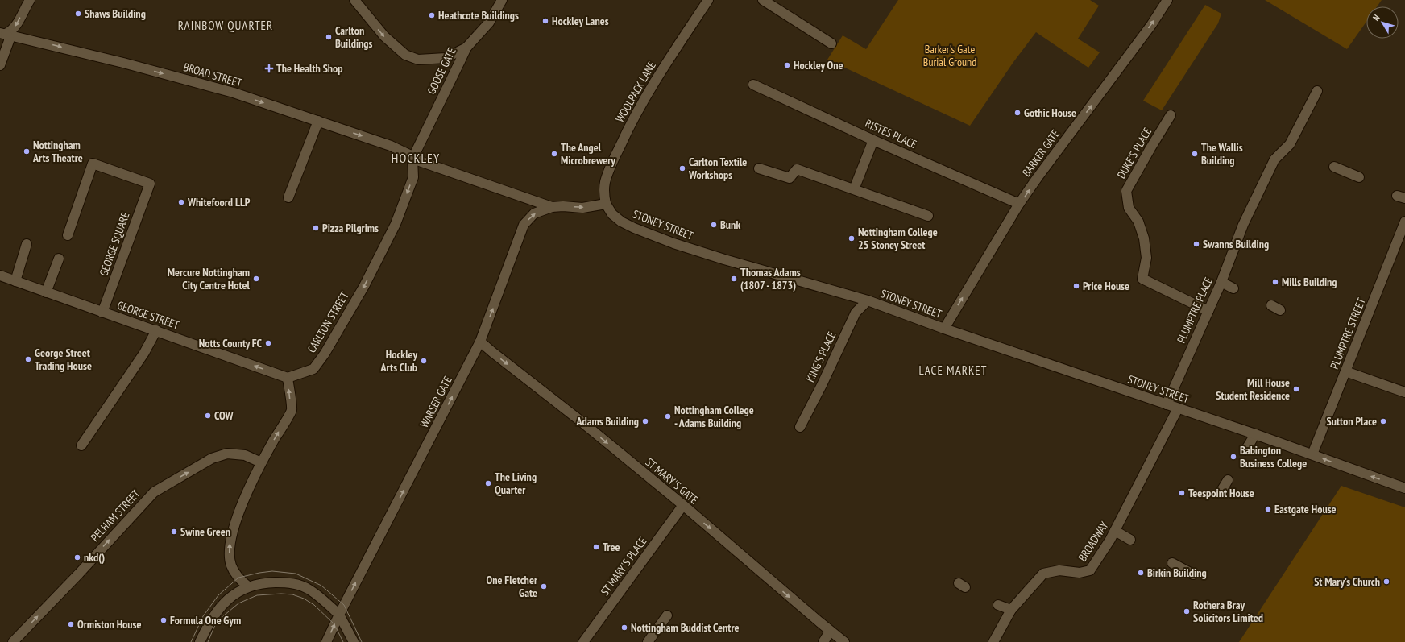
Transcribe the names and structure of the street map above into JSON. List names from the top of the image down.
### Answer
{
  "streets": {
    "street": [
      "GOOSE GATE",
      "BROAD STREET",
      "WOOLPACK LANE",
      "RISTES PLACE",
      "BARKER GATE",
      "DUKE'S PLACE",
      "STONEY STREET",
      "GEORGE SQUARE",
      "PLUMPTRE PLACE",
      "GEORGE STREET",
      "CARLTON STREET",
      "PLUMPTRE STREET",
      "KING'S PLACE",
      "WARSER GATE",
      "ST MARY'S GATE",
      "PELHAM STREET",
      "BROADWAY",
      "ST MARY'S PLACE"
    ]
  },
  "crossings": [
    ["GOOSE GATE", "BROAD STREET"],
    ["GOOSE GATE", "CARLTON STREET"],
    ["BROAD STREET", "CARLTON STREET"],
    ["WOOLPACK LANE", "STONEY STREET"],
    ["RISTES PLACE", "BARKER GATE"],
    ["BARKER GATE", "STONEY STREET"],
    ["DUKE'S PLACE", "PLUMPTRE PLACE"],
    ["STONEY STREET", "PLUMPTRE PLACE"],
    ["STONEY STREET", "PLUMPTRE STREET"],
    ["STONEY STREET", "KING'S PLACE"],
    ["STONEY STREET", "BROADWAY"],
    ["GEORGE SQUARE", "GEORGE STREET"],
    ["GEORGE STREET", "CARLTON STREET"],
    ["WARSER GATE", "ST MARY'S GATE"],
    ["ST MARY'S GATE", "ST MARY'S PLACE"]
  ],
  "one_way": [
    "BROAD STREET",
    "BARKER GATE",
    "GEORGE STREET",
    "CARLTON STREET",
    "WARSER GATE",
    "ST MARY'S GATE",
    "PELHAM STREET"
  ],
  "districts": ["RAINBOW QUARTER", "HOCKLEY", "LACE MARKET"],
  "parks": ["Barker's Gate Burial Ground"],
  "places": {
    "other": [
      "Shaws Building",
      "Heathcote Buildings",
      "Hockley Lanes",
      "Carlton Buildings",
      "Hockley One",
      "Gothic House",
      "Nottingham Arts Theatre",
      "The Angel Microbrewery",
      "The Wallis Building",
      "Carlton Textile Workshops",
      "Whitefoord LLP",
      "Bunk",
      "Pizza Pilgrims",
      "Nottingham College 25 Stoney Street",
      "Swanns Building",
      "Mercure Nottingham City Centre Hotel",
      "Thomas Adams (1807 - 1873)",
      "Mills Building",
      "Price House",
      "Notts County FC",
      "George Street Trading House",
      "Hockley Arts Club",
      "Mill House Student Residence",
      "COW",
      "Nottingham College - Adams Building",
      "Adams Building",
      "Sutton Place",
      "Babington Business College",
      "The Living Quarter",
      "Teespoint House",
      "Eastgate House",
      "Swine Green",
      "Tree",
      "nkd()",
      "Birkin Building",
      "St Mary's Church",
      "One Fletcher Gate",
      "Rothera Bray Solicitors Limited",
      "Formula One Gym",
      "Ormiston House",
      "Nottingham Buddist Centre"
    ],
    "health": ["The Health Shop"]
  },
  "north": "top left"
}
